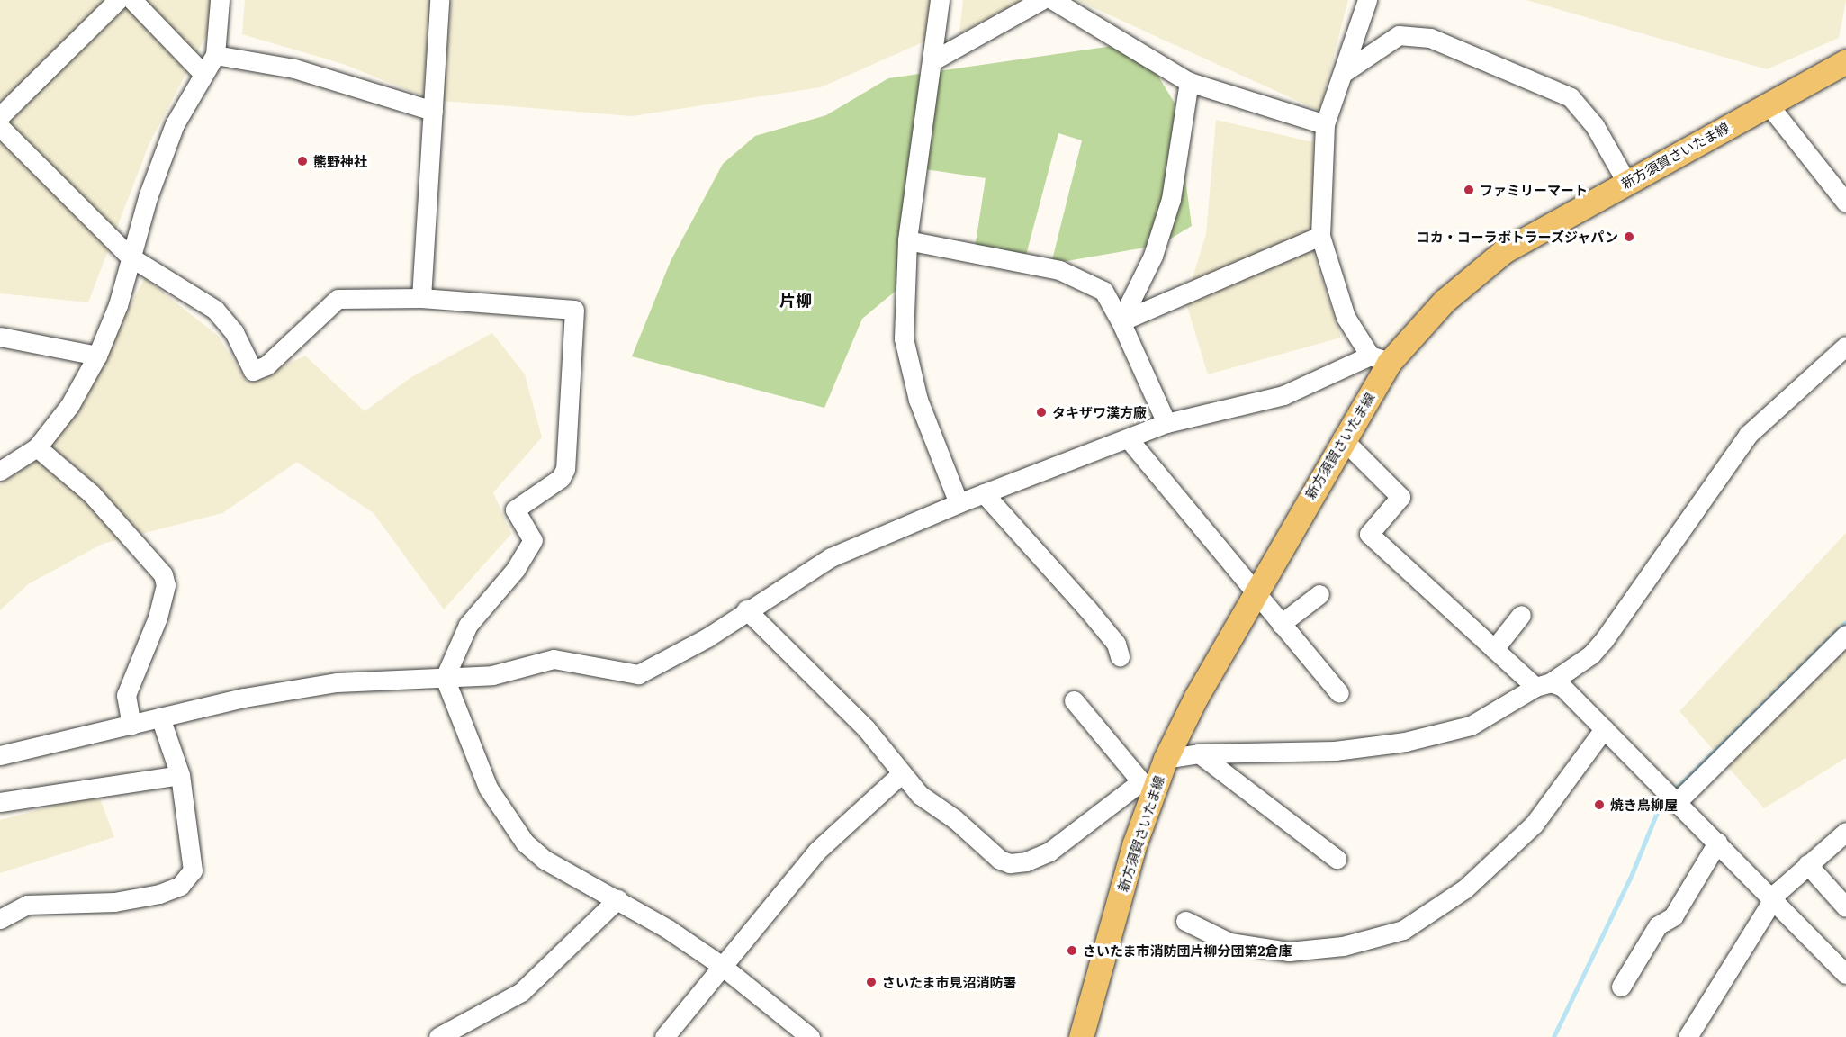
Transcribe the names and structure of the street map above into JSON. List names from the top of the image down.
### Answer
{
  "streets": {
    "main road": ["新方須賀さいたま線"]
  },
  "districts": ["片柳"],
  "places": [
    "熊野神社",
    "ファミリーマート",
    "コカ・コーラボトラーズジャパン",
    "タキザワ漢方廠",
    "焼き鳥柳屋",
    "さいたま市消防団片柳分団第2倉庫",
    "さいたま市見沼消防署"
  ]
}
